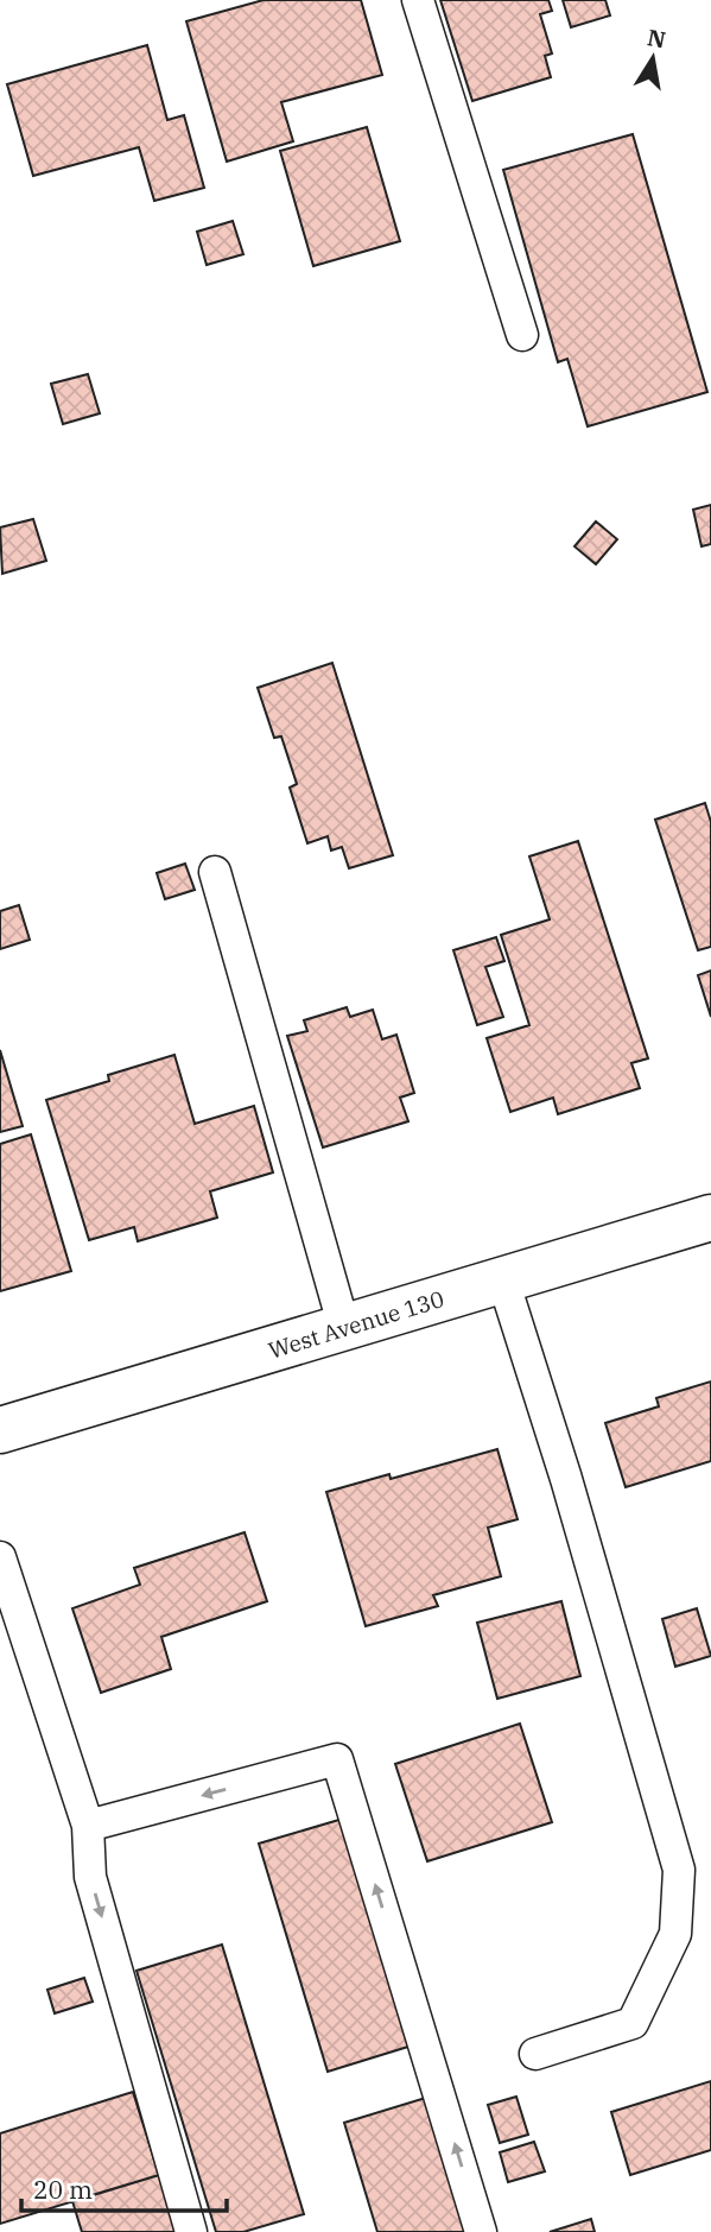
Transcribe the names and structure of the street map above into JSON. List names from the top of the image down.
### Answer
{
  "streets": {
    "street": ["West Avenue 130"]
  },
  "scale_bar": "20 m",
  "north": "top"
}
